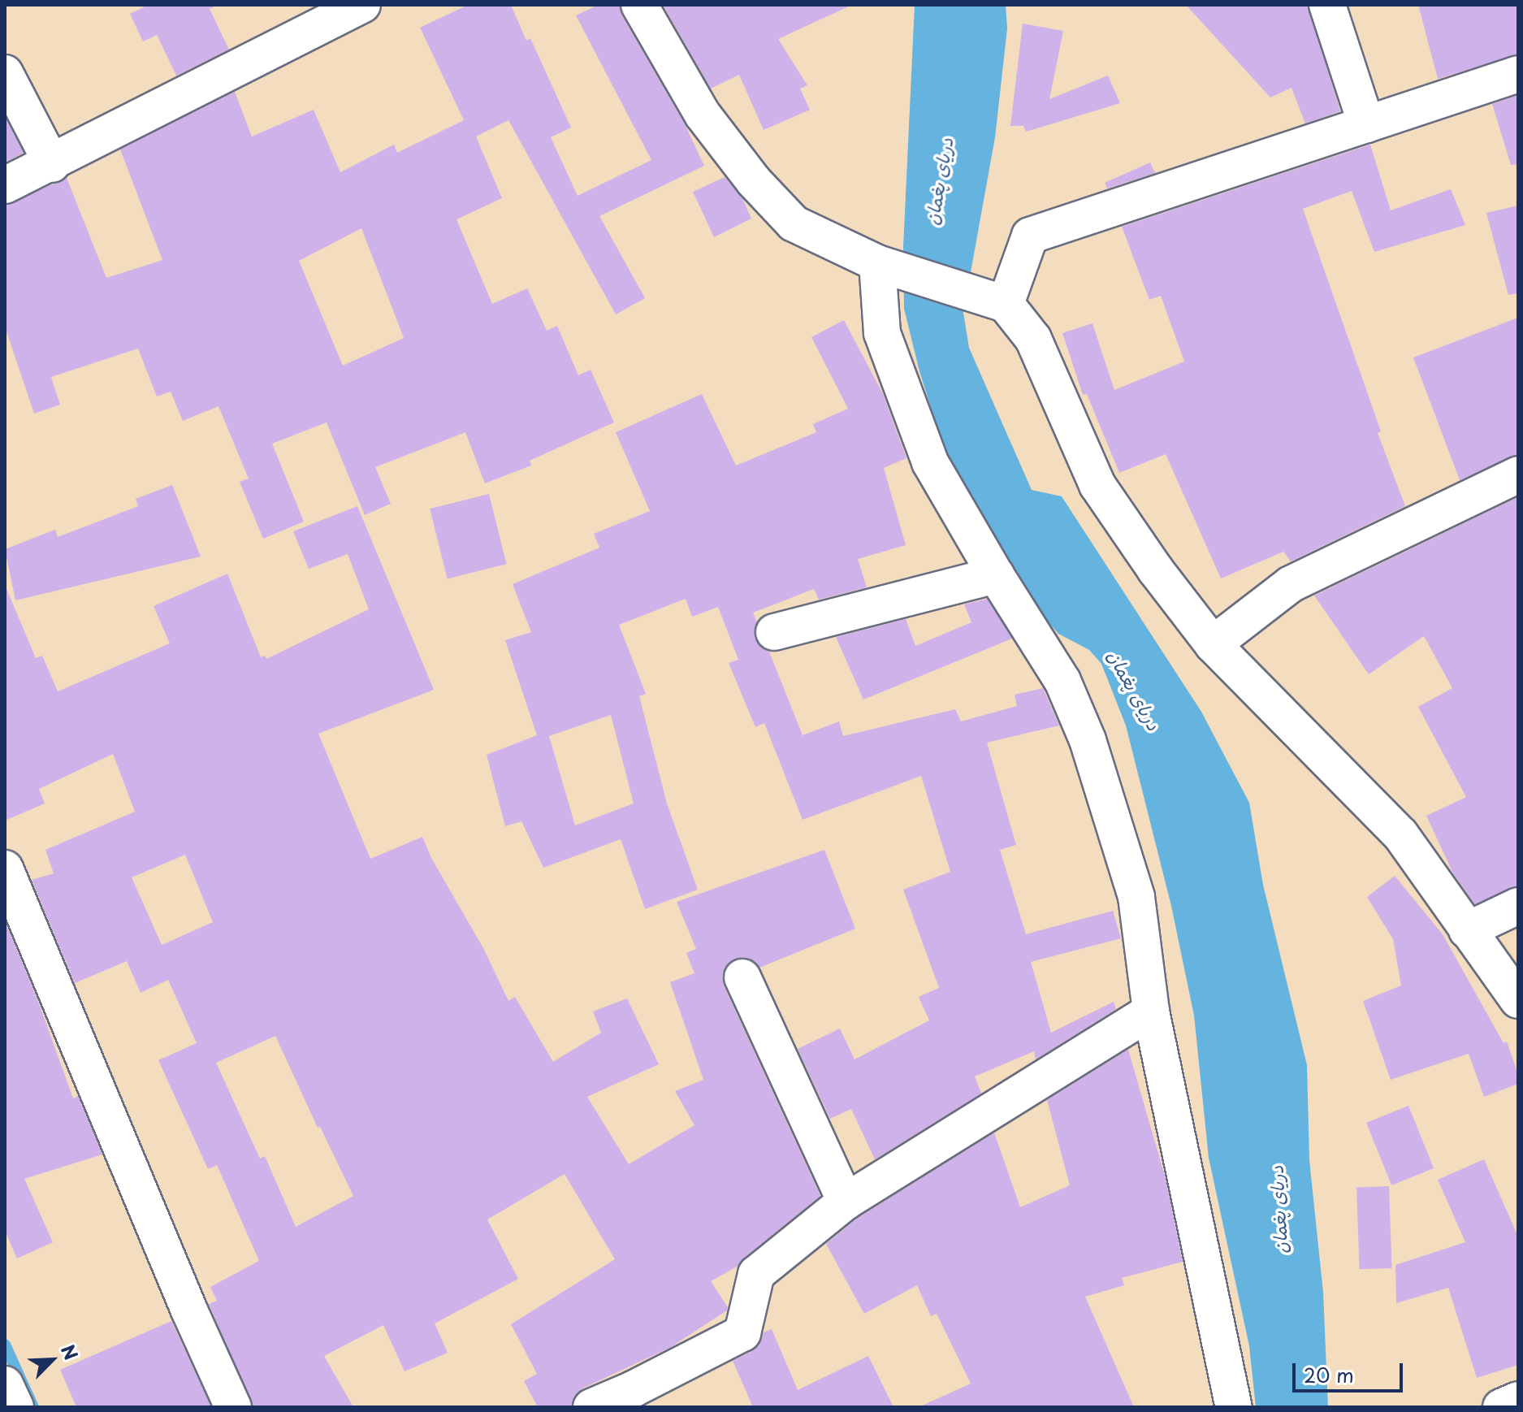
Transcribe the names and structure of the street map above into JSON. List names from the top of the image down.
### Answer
{
  "water": ["دریای پغمان"],
  "scale_bar": "20 m",
  "north": "top right"
}
